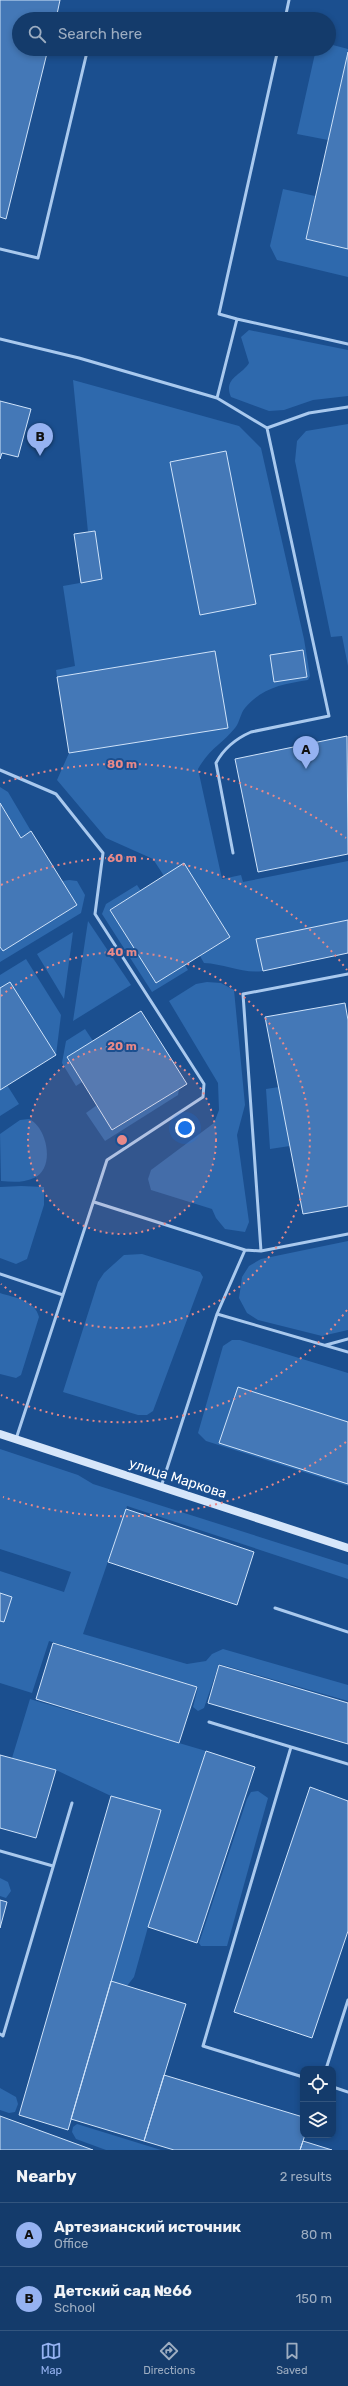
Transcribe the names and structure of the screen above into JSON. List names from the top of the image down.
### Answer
{
  "streets": {
    "street": ["улица Маркова"]
  },
  "page": {
    "search": "Search here",
    "pins": ["B", "A"],
    "heading": ["Nearby", "2 results"],
    "list": [
      {
        "mark": "A",
        "name": "Артезианский источник",
        "note": "Office",
        "value": "80 m"
      },
      {
        "mark": "B",
        "name": "Детский сад №66",
        "note": "School",
        "value": "150 m"
      }
    ],
    "nav": ["Map", "Directions", "Saved"]
  },
  "rings": [
    "80 m",
    "60 m",
    "40 m",
    "20 m"
  ]
}
